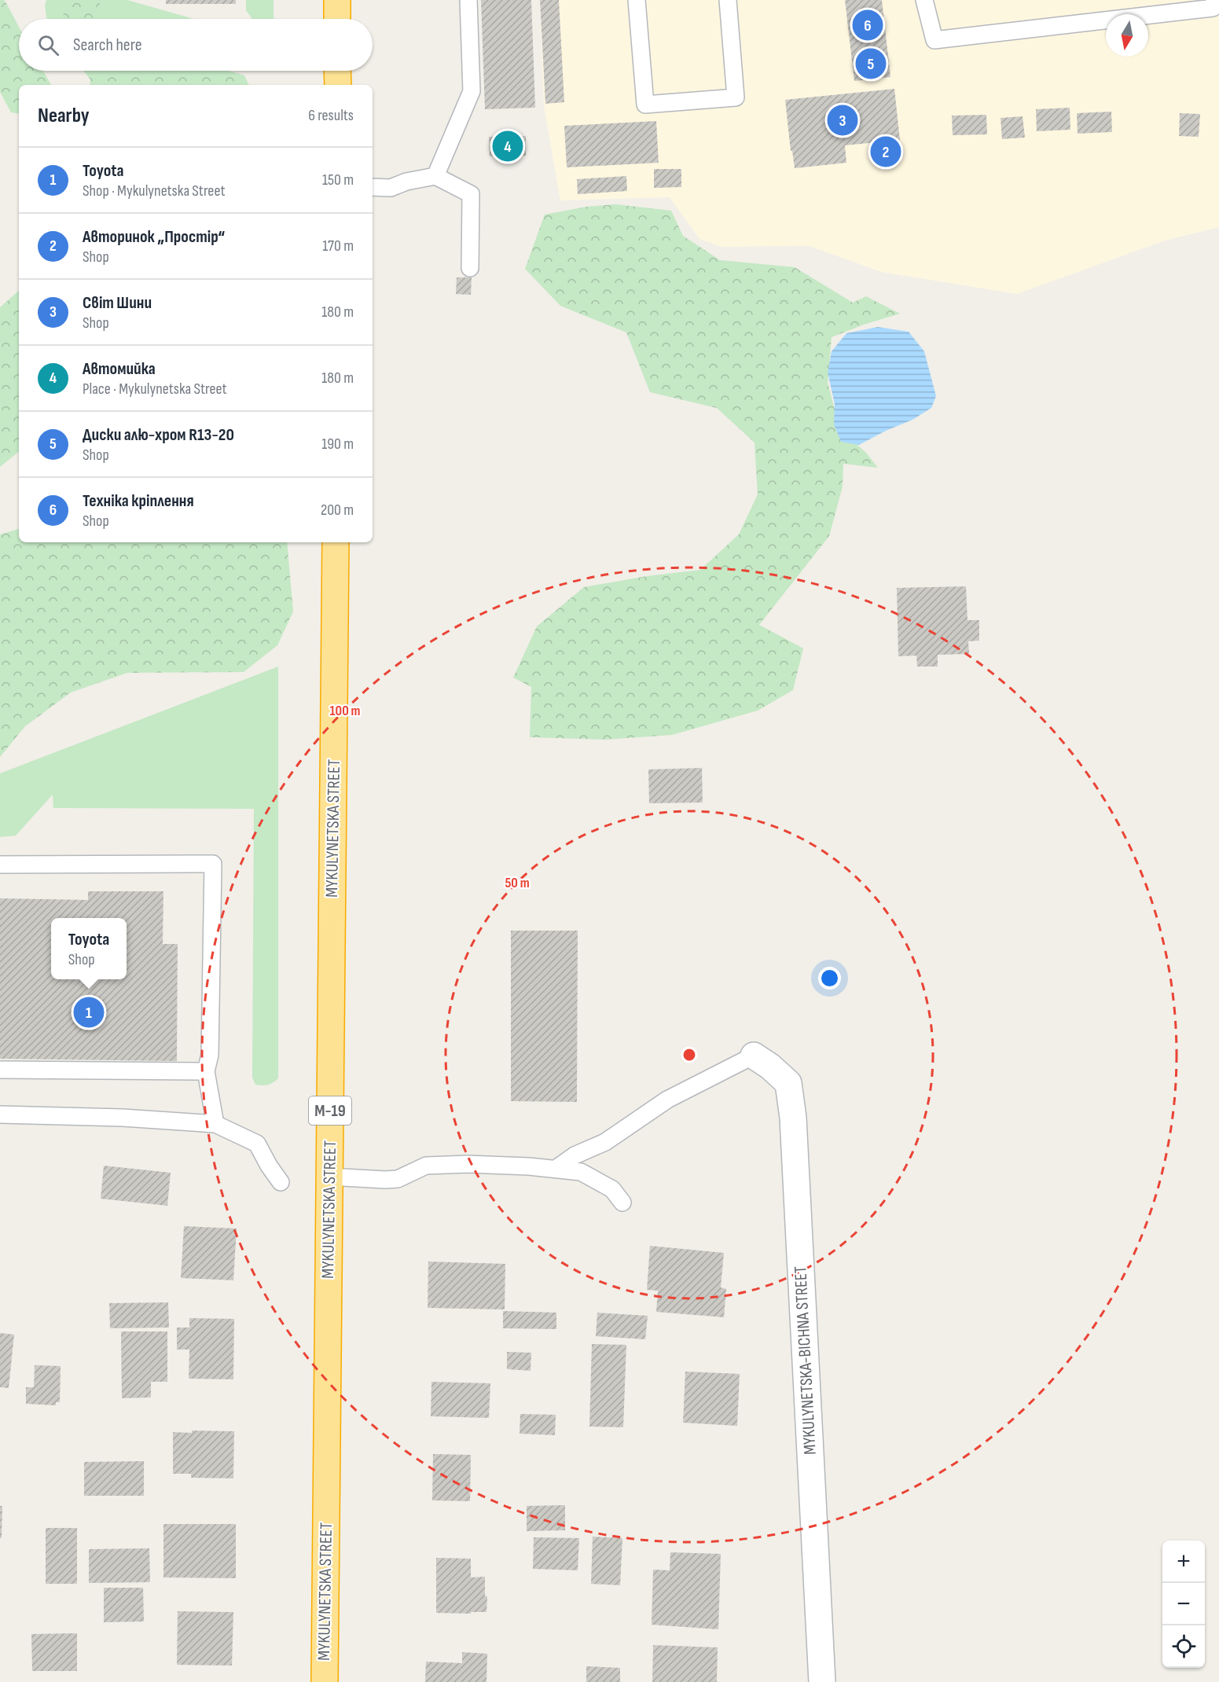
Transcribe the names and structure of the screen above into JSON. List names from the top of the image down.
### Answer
{
  "streets": {
    "highway": ["MYKULYNETSKA STREET", "М-19"],
    "street": ["MYKULYNETSKA-BICHNA STREET"]
  },
  "north": "bottom",
  "page": {
    "pins": [
      "6",
      "5",
      "3",
      "4",
      "2",
      "1"
    ],
    "search": "Search here",
    "heading": ["Nearby", "6 results"],
    "list": [
      {
        "mark": "1",
        "name": "Toyota",
        "note": "Shop · Mykulynetska Street",
        "value": "150 m"
      },
      {
        "mark": "2",
        "name": "Авторинок „Простір“",
        "note": "Shop",
        "value": "170 m"
      },
      {
        "mark": "3",
        "name": "Світ Шини",
        "note": "Shop",
        "value": "180 m"
      },
      {
        "mark": "4",
        "name": "Автомийка",
        "note": "Place · Mykulynetska Street",
        "value": "180 m"
      },
      {
        "mark": "5",
        "name": "Диски алю-хром R13-20",
        "note": "Shop",
        "value": "190 m"
      },
      {
        "mark": "6",
        "name": "Техніка кріплення",
        "note": "Shop",
        "value": "200 m"
      }
    ],
    "popup": ["Toyota", "Shop"],
    "map_buttons": ["+", "−"]
  },
  "rings": ["100 m", "50 m"]
}
